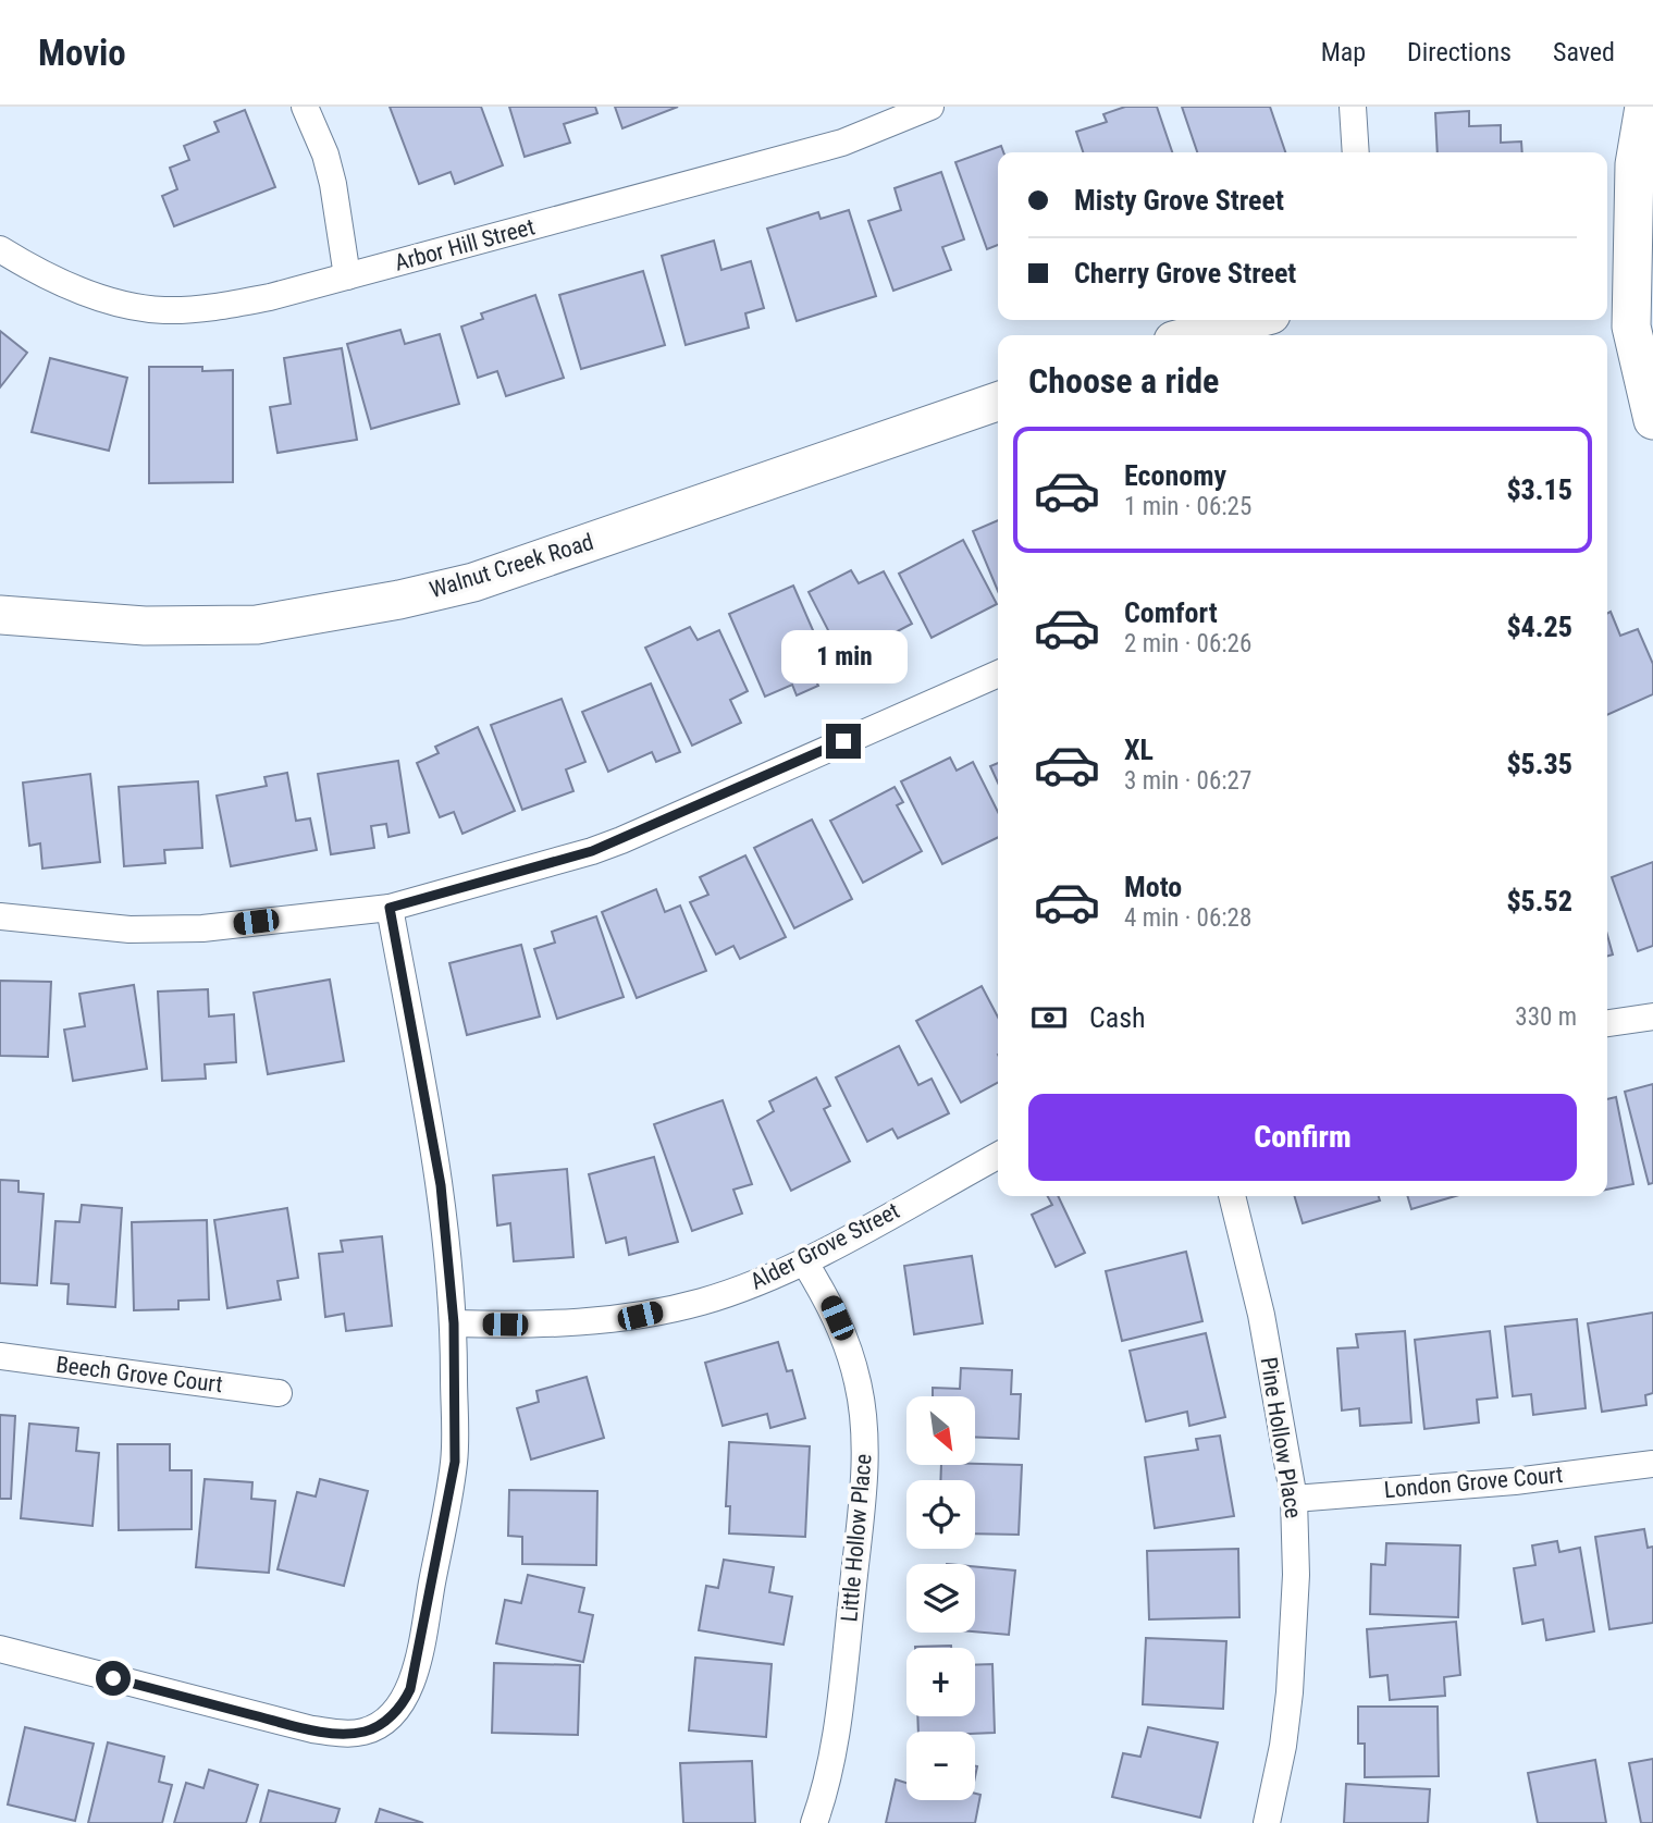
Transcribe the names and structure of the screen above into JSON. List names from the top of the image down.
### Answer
{
  "streets": {
    "street": [
      "Arbor Hill Street",
      "Walnut Creek Road",
      "Alder Grove Street",
      "Beech Grove Court",
      "Pine Hollow Place",
      "London Grove Court",
      "Little Hollow Place"
    ]
  },
  "crossings": [
    ["Alder Grove Street", "Little Hollow Place"],
    ["Pine Hollow Place", "London Grove Court"]
  ],
  "north": "bottom right",
  "page": {
    "header": "Movio",
    "nav": ["Map", "Directions", "Saved"],
    "banner": ["Misty Grove Street", "Cherry Grove Street"],
    "heading": "Choose a ride",
    "list": [
      {
        "name": "Economy",
        "note": "1 min · 06:25",
        "value": "$3.15"
      },
      {
        "name": "Comfort",
        "note": "2 min · 06:26",
        "value": "$4.25"
      },
      {
        "name": "XL",
        "note": "3 min · 06:27",
        "value": "$5.35"
      },
      {
        "name": "Moto",
        "note": "4 min · 06:28",
        "value": "$5.52"
      }
    ],
    "bubble": "1 min",
    "pay": ["Cash", "330 m"],
    "buttons": "Confirm",
    "map_buttons": ["+", "−"]
  }
}
